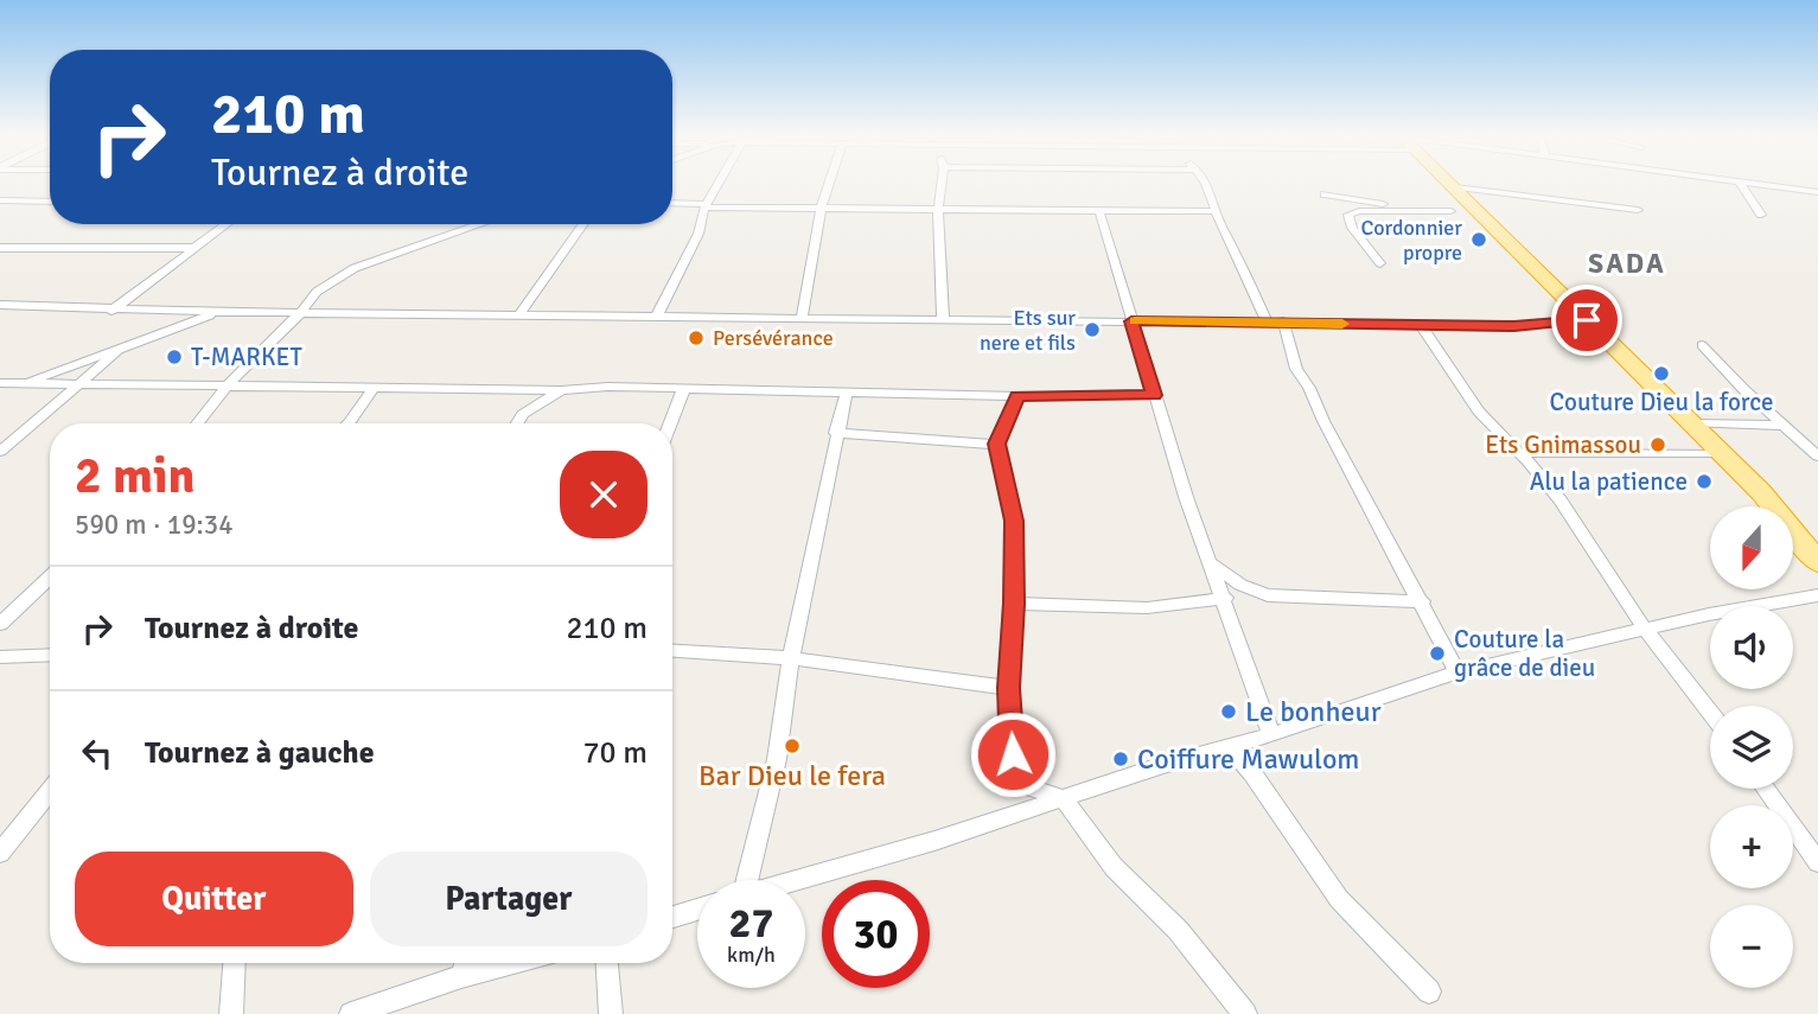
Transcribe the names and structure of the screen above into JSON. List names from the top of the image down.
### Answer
{
  "districts": ["SADA"],
  "places": [
    "Cordonnier propre",
    "Ets sur nere et fils",
    "Persévérance",
    "T-MARKET",
    "Couture Dieu la force",
    "Ets Gnimassou",
    "Alu la patience",
    "Couture la grâce de dieu",
    "Le bonheur",
    "Bar Dieu le fera",
    "Coiffure Mawulom"
  ],
  "north": "bottom",
  "page": {
    "turn": ["210 m", "Tournez à droite"],
    "heading": ["2 min", "590 m · 19:34"],
    "map_buttons": ["+", "−"],
    "list": [
      {
        "name": "Tournez à droite",
        "value": "210 m"
      },
      {
        "name": "Tournez à gauche",
        "value": "70 m"
      }
    ],
    "buttons": ["Quitter", "Partager"],
    "speed": "27 km/h",
    "limit": "30"
  }
}
